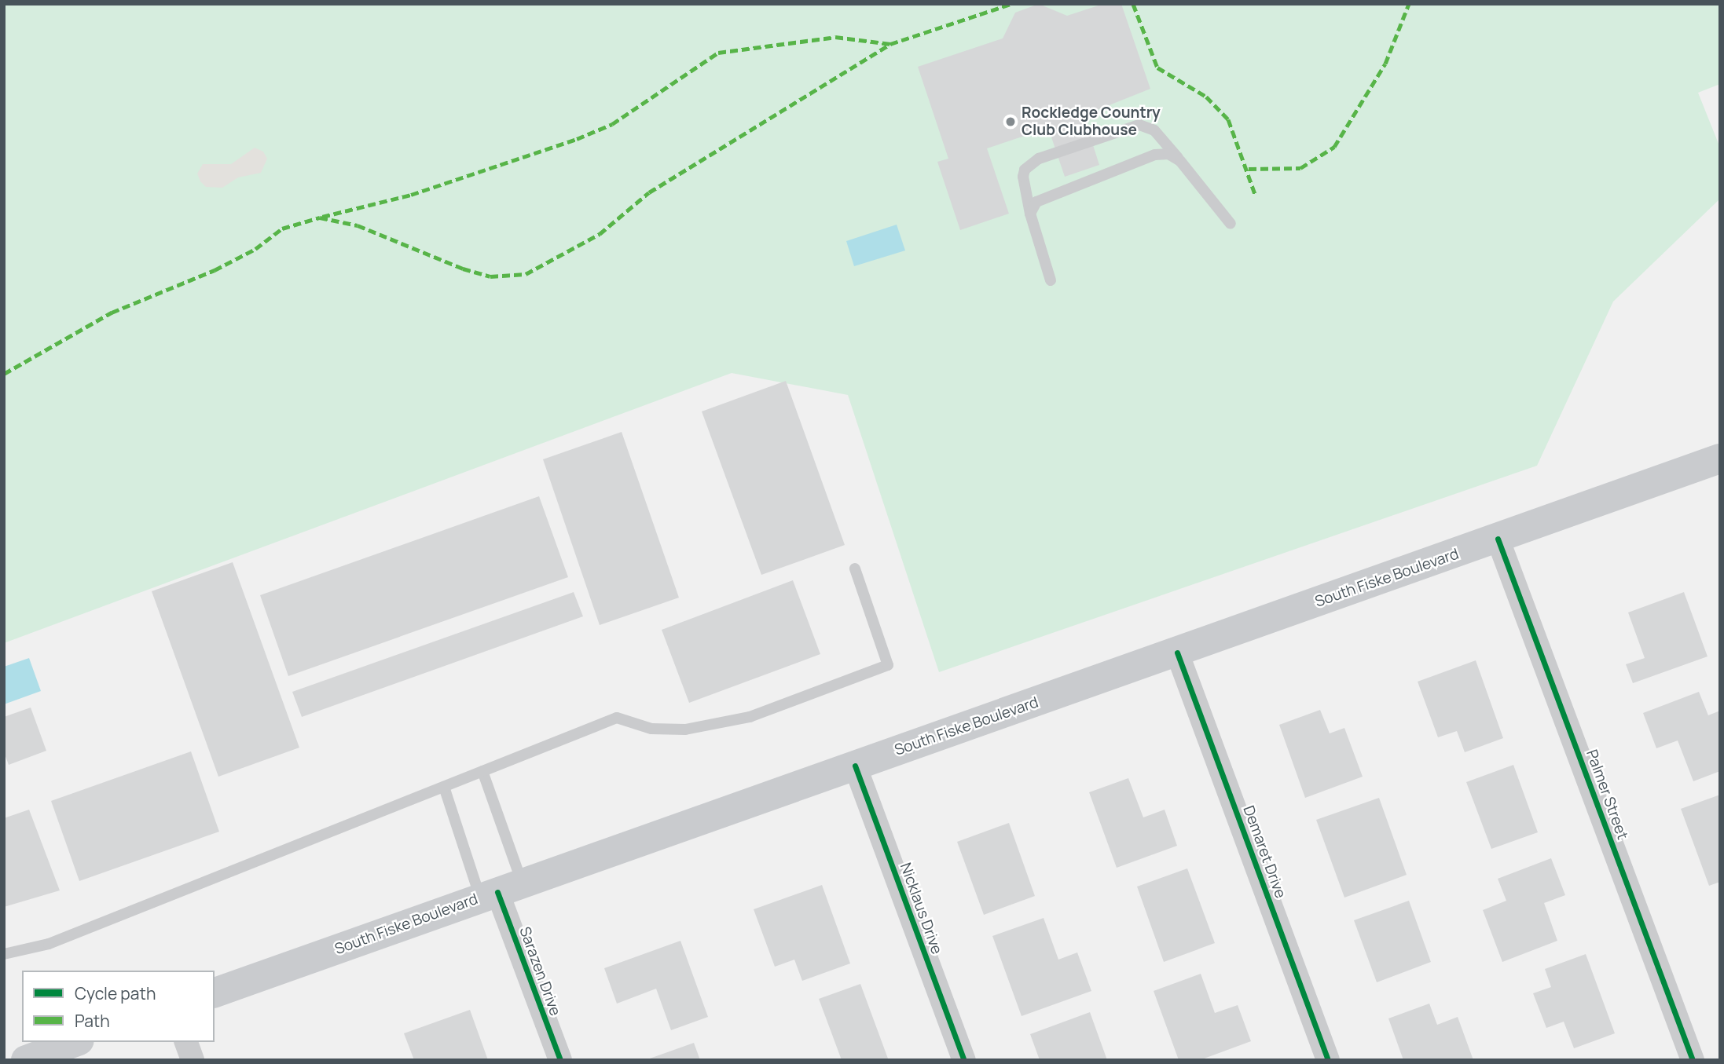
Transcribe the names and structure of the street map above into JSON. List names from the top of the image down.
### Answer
{
  "streets": {
    "main road": ["South Fiske Boulevard"],
    "street": [
      "Palmer Street",
      "Demaret Drive",
      "Nicklaus Drive",
      "Sarazen Drive"
    ]
  },
  "crossings": [
    ["South Fiske Boulevard", "Palmer Street"],
    ["South Fiske Boulevard", "Demaret Drive"],
    ["South Fiske Boulevard", "Nicklaus Drive"],
    ["South Fiske Boulevard", "Sarazen Drive"]
  ],
  "places": ["Rockledge Country Club Clubhouse"],
  "legend": ["Cycle path", "Path"]
}
